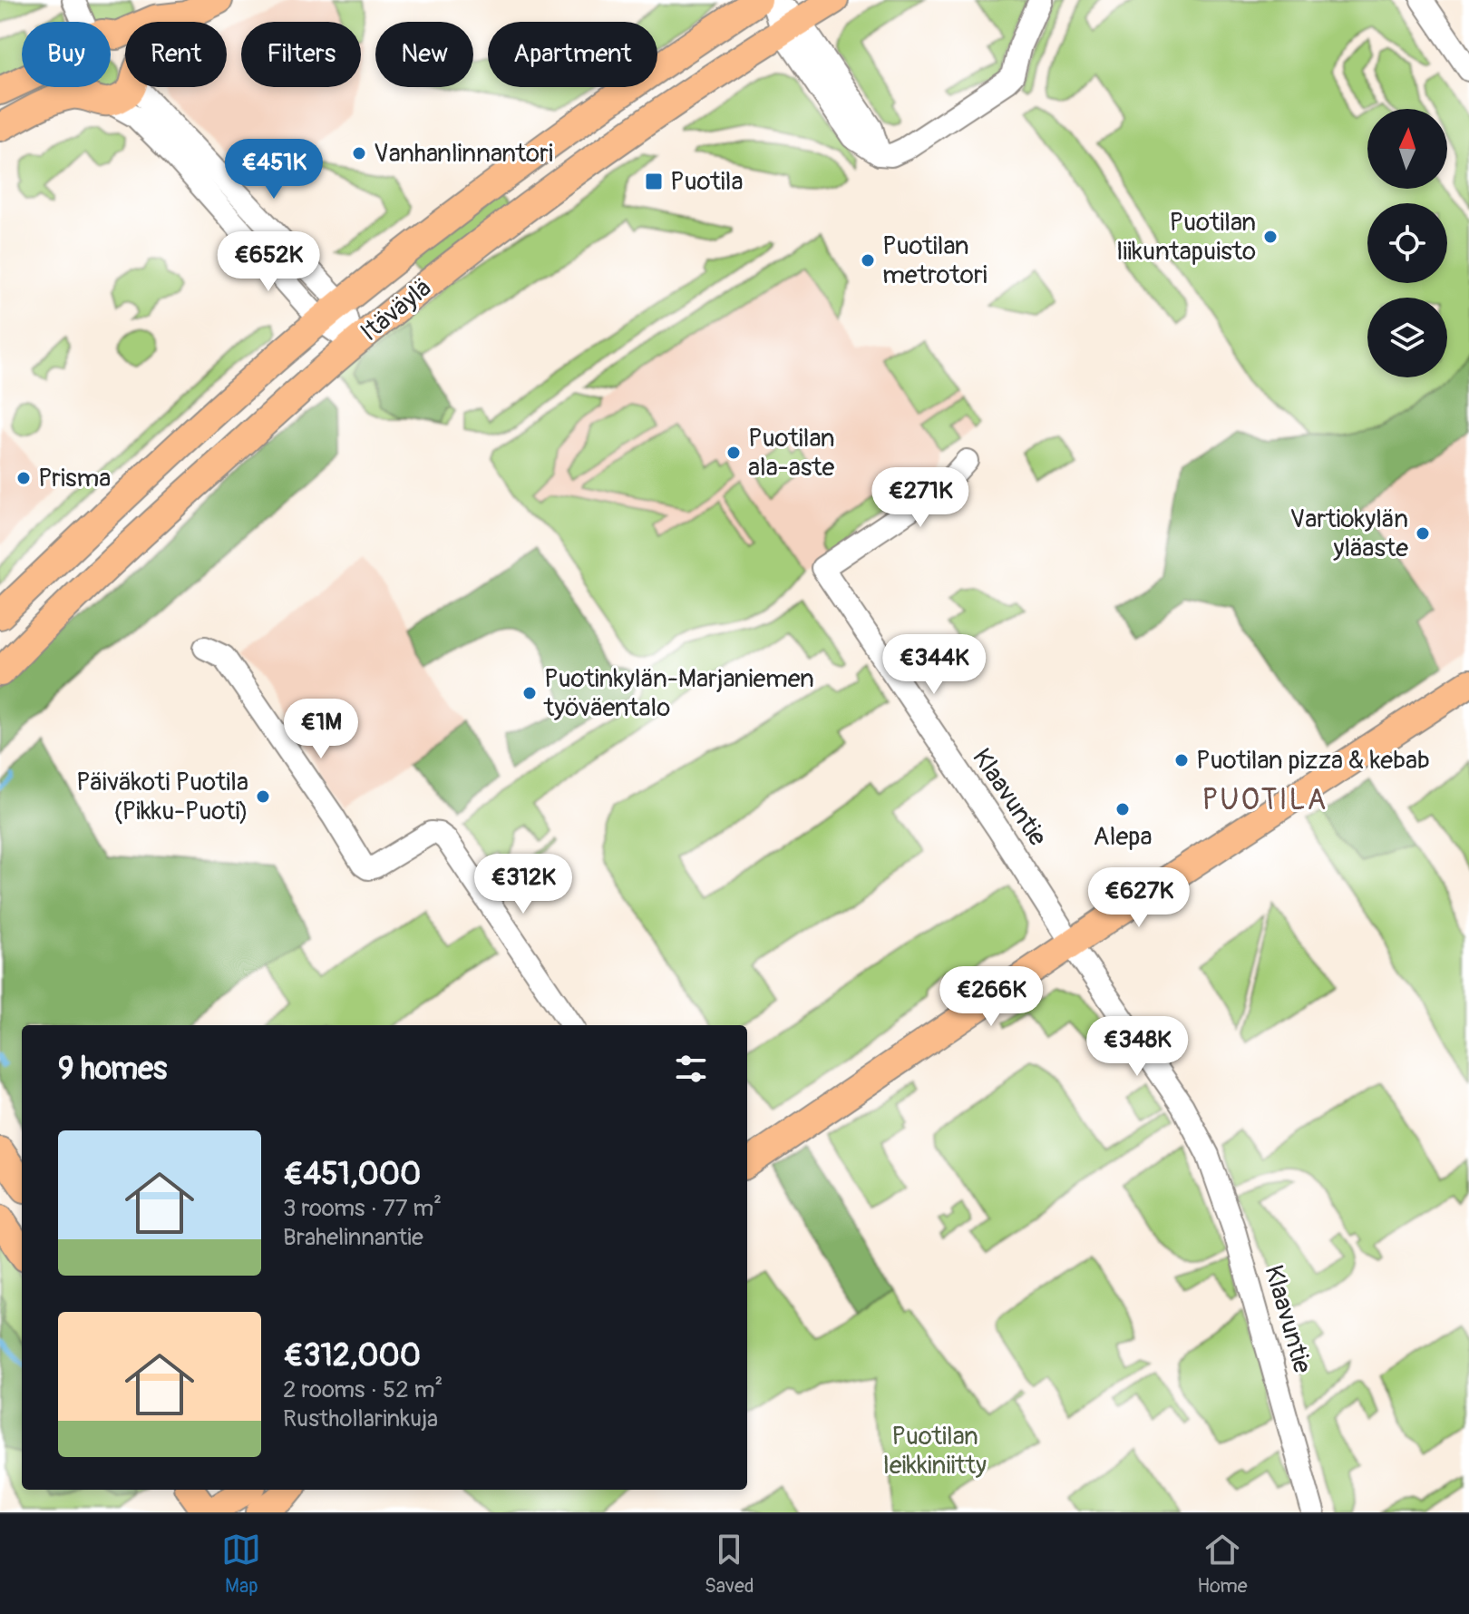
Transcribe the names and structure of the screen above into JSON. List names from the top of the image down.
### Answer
{
  "streets": {
    "main road": ["Itäväylä"],
    "street": ["Klaavuntie"]
  },
  "districts": ["PUOTILA"],
  "parks": ["Puotilan leikkiniitty"],
  "places": {
    "other": [
      "Vanhanlinnantori",
      "Puotilan liikuntapuisto",
      "Puotilan metrotori",
      "Puotilan ala-aste",
      "Prisma",
      "Vartiokylän yläaste",
      "Puotinkylän-Marjaniemen työväentalo",
      "Puotilan pizza & kebab",
      "Päiväkoti Puotila (Pikku-Puoti)",
      "Alepa"
    ],
    "transit": ["Puotila"]
  },
  "north": "top",
  "page": {
    "chip": [
      "Buy",
      "Rent",
      "Filters",
      "New",
      "Apartment"
    ],
    "price": [
      "€451K",
      "€652K",
      "€271K",
      "€344K",
      "€1M",
      "€312K",
      "€627K",
      "€266K",
      "€348K"
    ],
    "heading": "9 homes",
    "list": [
      {
        "name": "€451,000",
        "note": "3 rooms · 77 m² · Brahelinnantie"
      },
      {
        "name": "€312,000",
        "note": "2 rooms · 52 m² · Rusthollarinkuja"
      }
    ],
    "tabs": ["Map", "Saved", "Home"]
  }
}
